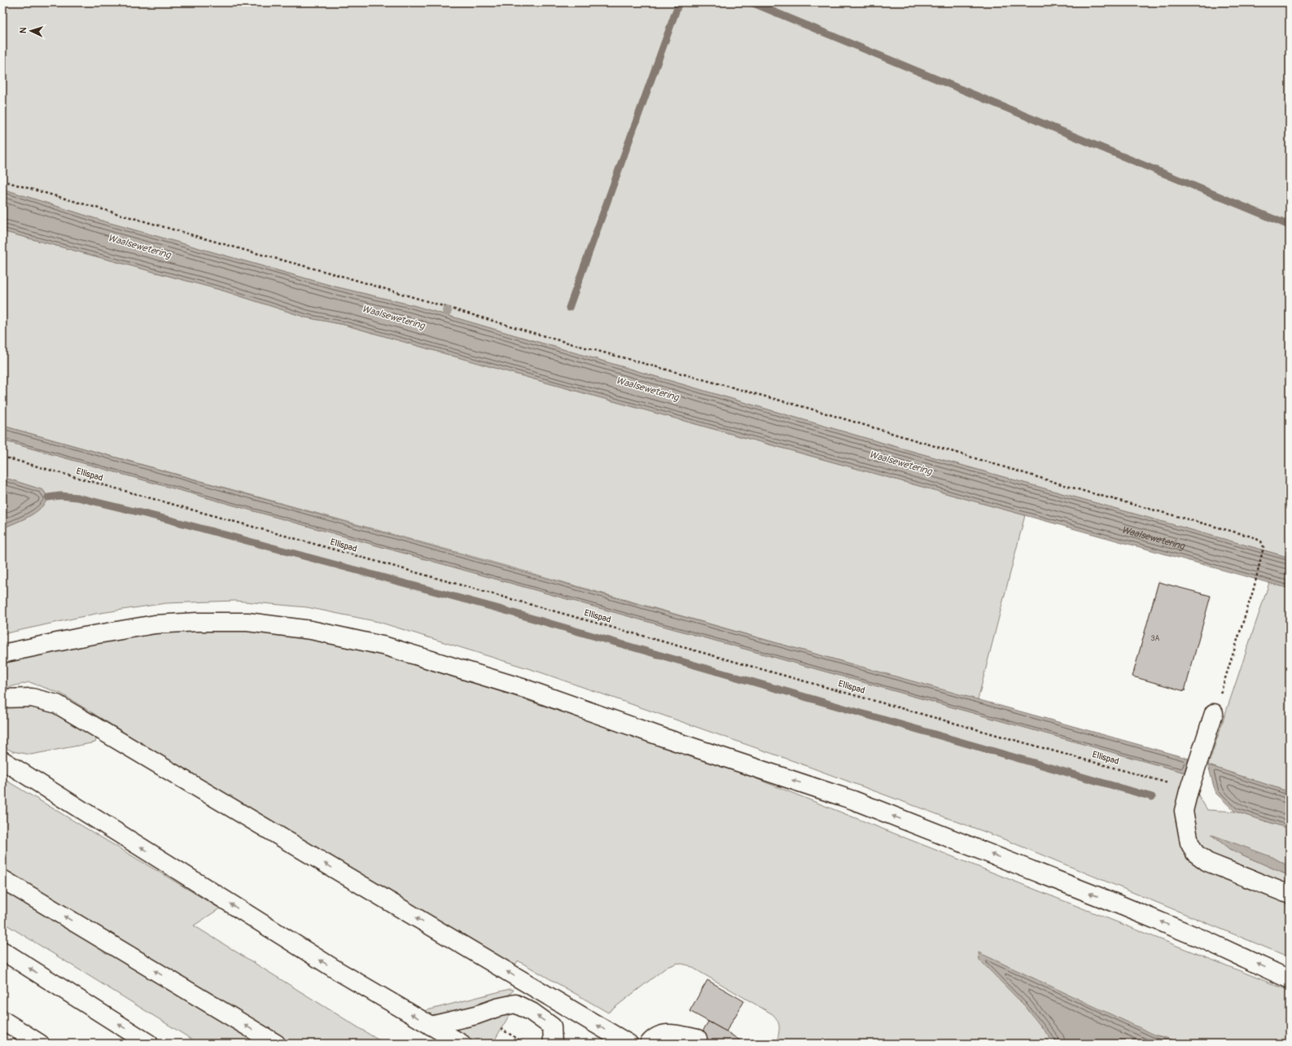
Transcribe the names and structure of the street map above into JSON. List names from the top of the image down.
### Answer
{
  "streets": {
    "path": ["Ellispad"]
  },
  "water": ["Waalsewetering"],
  "house_numbers": ["3A"],
  "north": "left"
}
